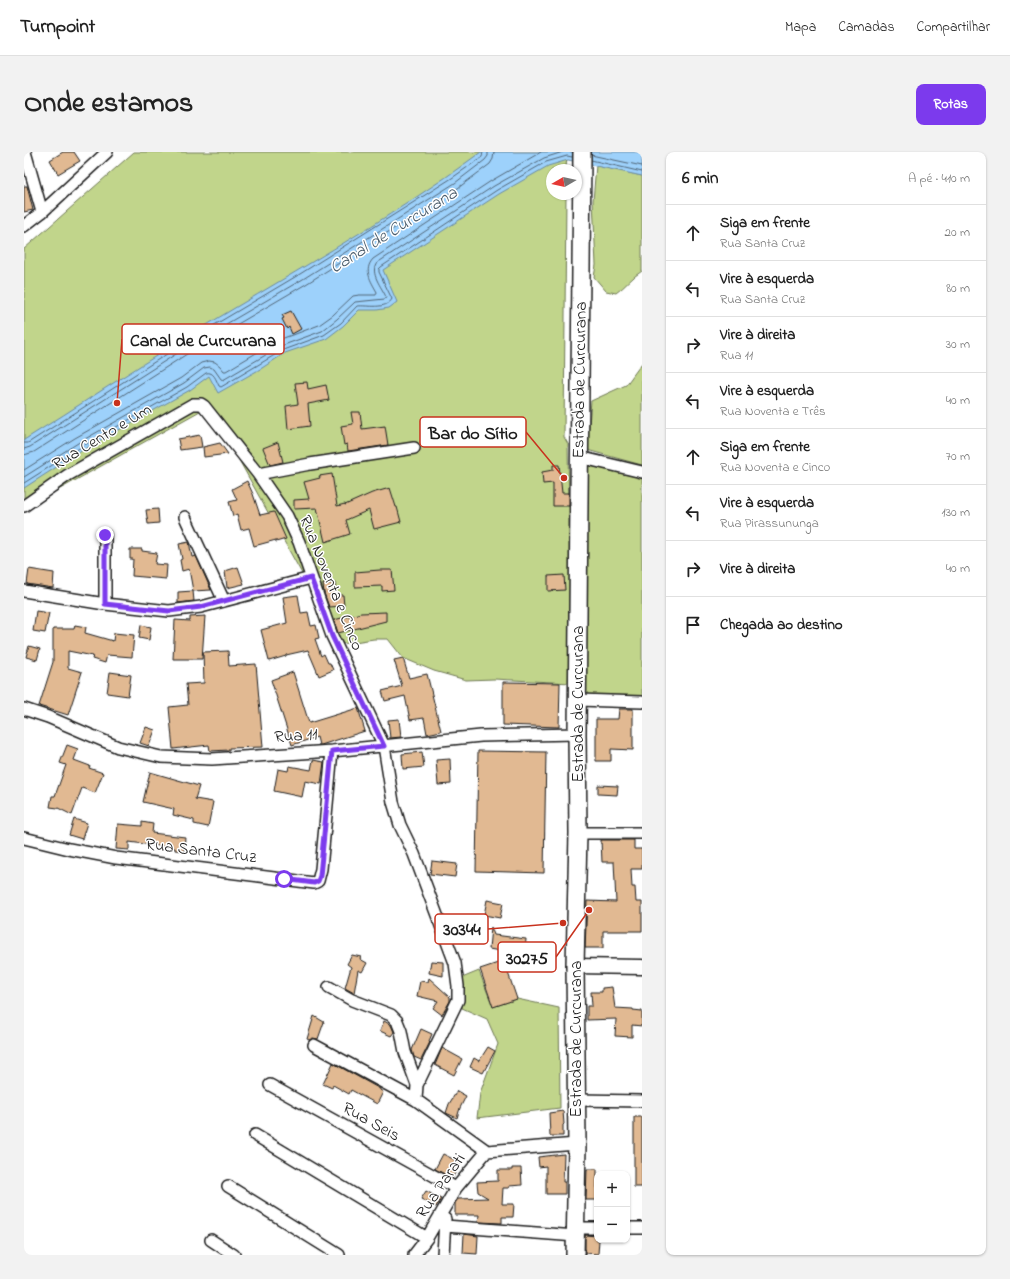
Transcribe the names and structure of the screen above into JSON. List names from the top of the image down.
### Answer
{
  "streets": {
    "main road": ["Estrada de Curcurana"],
    "street": [
      "Rua Cento e Um",
      "Rua Noventa e Cinco",
      "Rua 11",
      "Rua Santa Cruz",
      "Rua Seis",
      "Rua Parati"
    ]
  },
  "crossings": [
    ["Estrada de Curcurana", "Rua 11"],
    ["Estrada de Curcurana", "Rua Parati"],
    ["Rua Cento e Um", "Rua Noventa e Cinco"],
    ["Rua Noventa e Cinco", "Rua 11"],
    ["Rua 11", "Rua Santa Cruz"],
    ["Rua Seis", "Rua Parati"]
  ],
  "water": ["Canal de Curcurana"],
  "places": [
    "Canal de Curcurana",
    "Bar do Sítio",
    "30275",
    "30344"
  ],
  "north": "left",
  "page": {
    "header": "Turnpoint",
    "nav": ["Mapa", "Camadas", "Compartilhar"],
    "title": "Onde estamos",
    "buttons": "Rotas",
    "heading": ["6 min", "A pé · 410 m"],
    "list": [
      ["Siga em frente", "Rua Santa Cruz", "20 m"],
      ["Vire à esquerda", "Rua Santa Cruz", "80 m"],
      ["Vire à direita", "Rua 11", "30 m"],
      ["Vire à esquerda", "Rua Noventa e Três", "40 m"],
      ["Siga em frente", "Rua Noventa e Cinco", "70 m"],
      ["Vire à esquerda", "Rua Pirassununga", "130 m"],
      ["Vire à direita", "40 m"],
      "Chegada ao destino"
    ],
    "map_buttons": ["+", "−"]
  }
}
